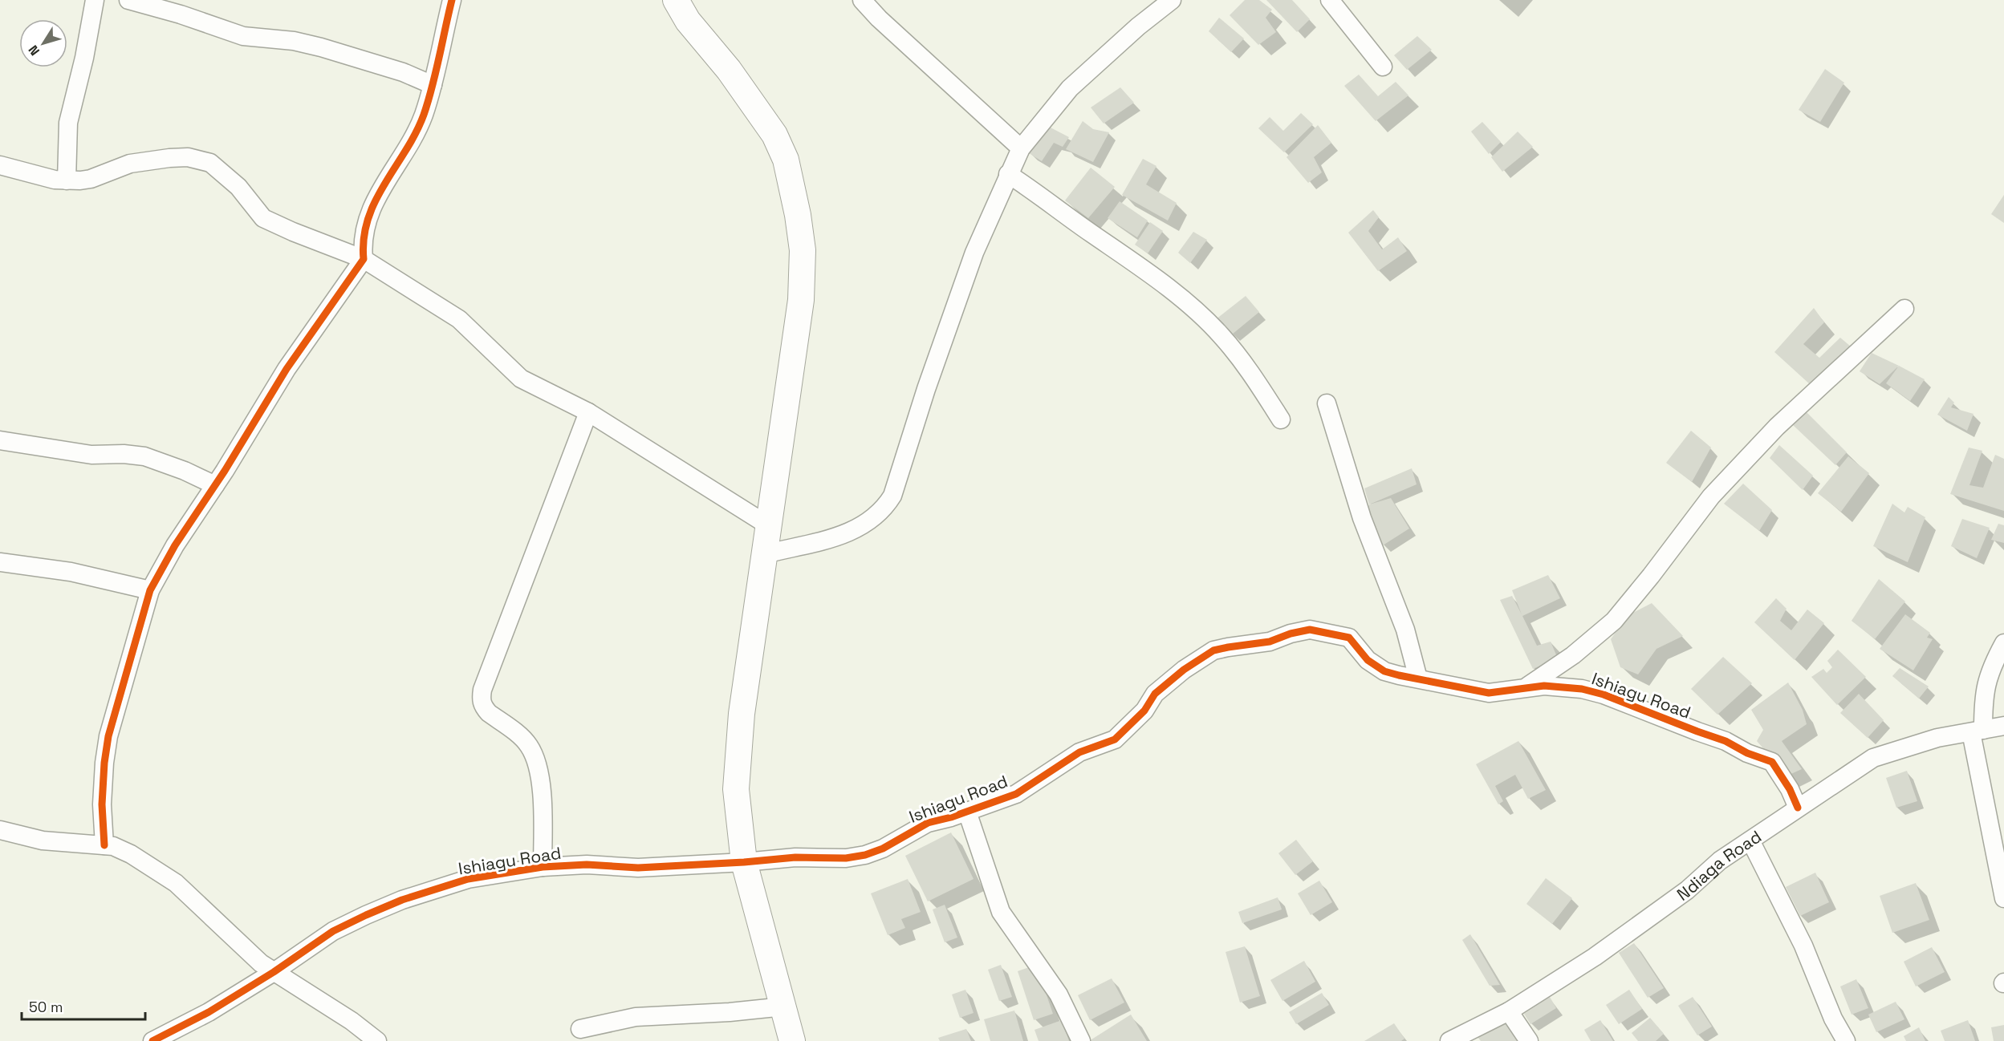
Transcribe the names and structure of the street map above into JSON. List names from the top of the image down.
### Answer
{
  "streets": {
    "street": ["Ishiagu Road", "Ndiaga Road"]
  },
  "crossings": [
    ["Ishiagu Road", "Ndiaga Road"]
  ],
  "scale_bar": "50 m",
  "north": "bottom left"
}
